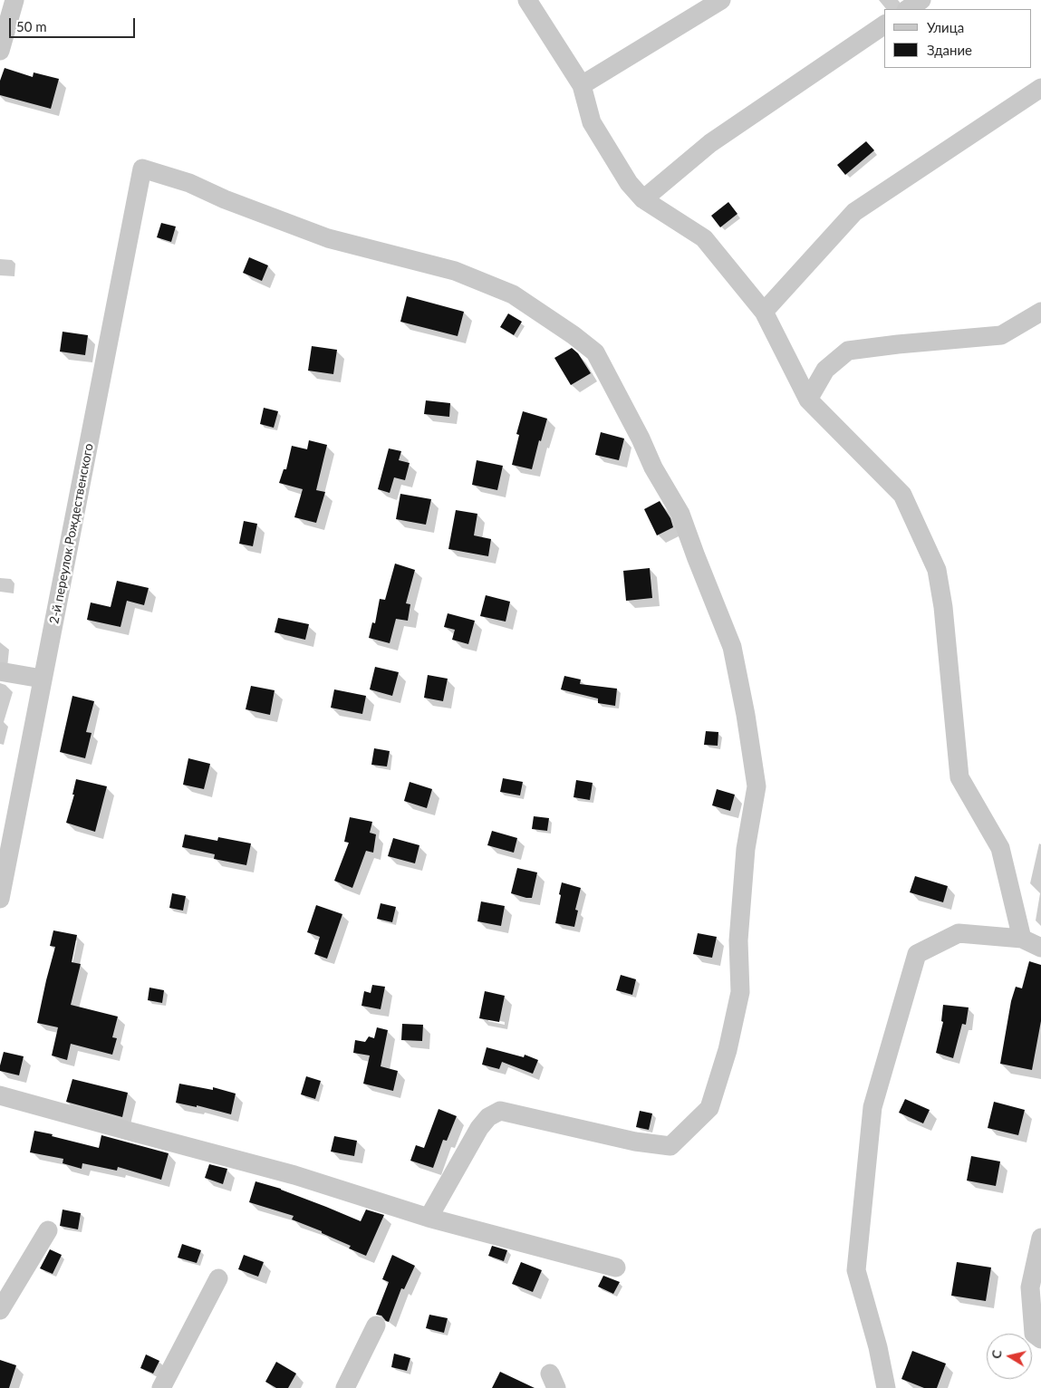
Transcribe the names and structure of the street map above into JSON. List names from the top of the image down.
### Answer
{
  "streets": {
    "street": ["2-й переулок Рождественского"]
  },
  "legend": ["Улица", "Здание"],
  "scale_bar": "50 m",
  "north": "left"
}
